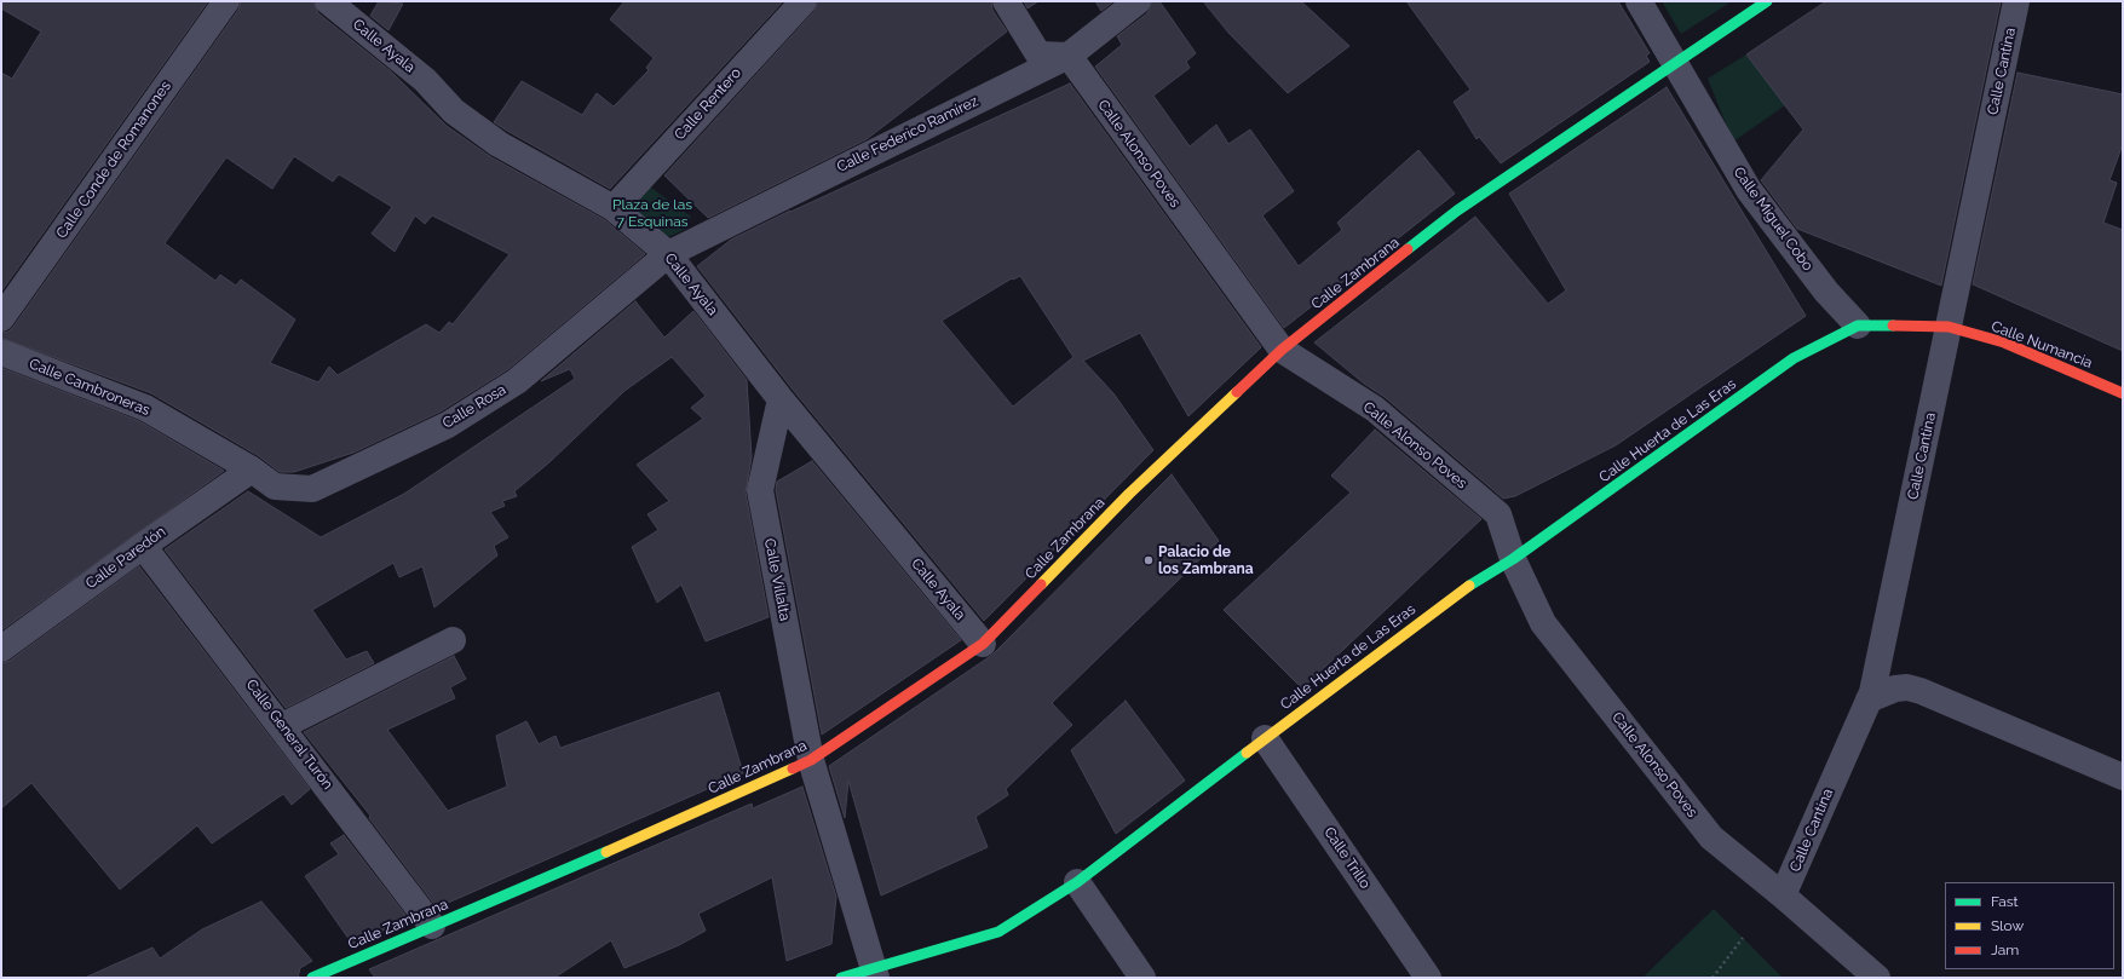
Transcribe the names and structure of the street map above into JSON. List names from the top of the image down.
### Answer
{
  "streets": {
    "street": [
      "Calle Ayala",
      "Calle Cantina",
      "Calle Rentero",
      "Calle Federico Ramírez",
      "Calle Alonso Poves",
      "Calle Conde de Romanones",
      "Calle Miguel Cobo",
      "Calle Zambrana",
      "Calle Numancia",
      "Calle Cambroneras",
      "Calle Rosa",
      "Calle Huerta de Las Eras",
      "Calle Paredón",
      "Calle Villalta",
      "Calle General Turón",
      "Calle Trillo"
    ]
  },
  "crossings": [
    ["Calle Ayala", "Calle Rentero"],
    ["Calle Ayala", "Calle Federico Ramírez"],
    ["Calle Ayala", "Calle Zambrana"],
    ["Calle Ayala", "Calle Rosa"],
    ["Calle Ayala", "Calle Villalta"],
    ["Calle Cantina", "Calle Alonso Poves"],
    ["Calle Cantina", "Calle Numancia"],
    ["Calle Federico Ramírez", "Calle Alonso Poves"],
    ["Calle Federico Ramírez", "Calle Rosa"],
    ["Calle Alonso Poves", "Calle Zambrana"],
    ["Calle Alonso Poves", "Calle Huerta de Las Eras"],
    ["Calle Miguel Cobo", "Calle Zambrana"],
    ["Calle Miguel Cobo", "Calle Huerta de Las Eras"],
    ["Calle Zambrana", "Calle Villalta"],
    ["Calle Zambrana", "Calle General Turón"],
    ["Calle Cambroneras", "Calle Rosa"],
    ["Calle Cambroneras", "Calle Paredón"],
    ["Calle Rosa", "Calle Paredón"],
    ["Calle Huerta de Las Eras", "Calle Villalta"],
    ["Calle Huerta de Las Eras", "Calle Trillo"],
    ["Calle Paredón", "Calle General Turón"]
  ],
  "parks": ["Plaza de las 7 Esquinas"],
  "places": ["Palacio de los Zambrana"],
  "legend": ["Fast", "Slow", "Jam"]
}
